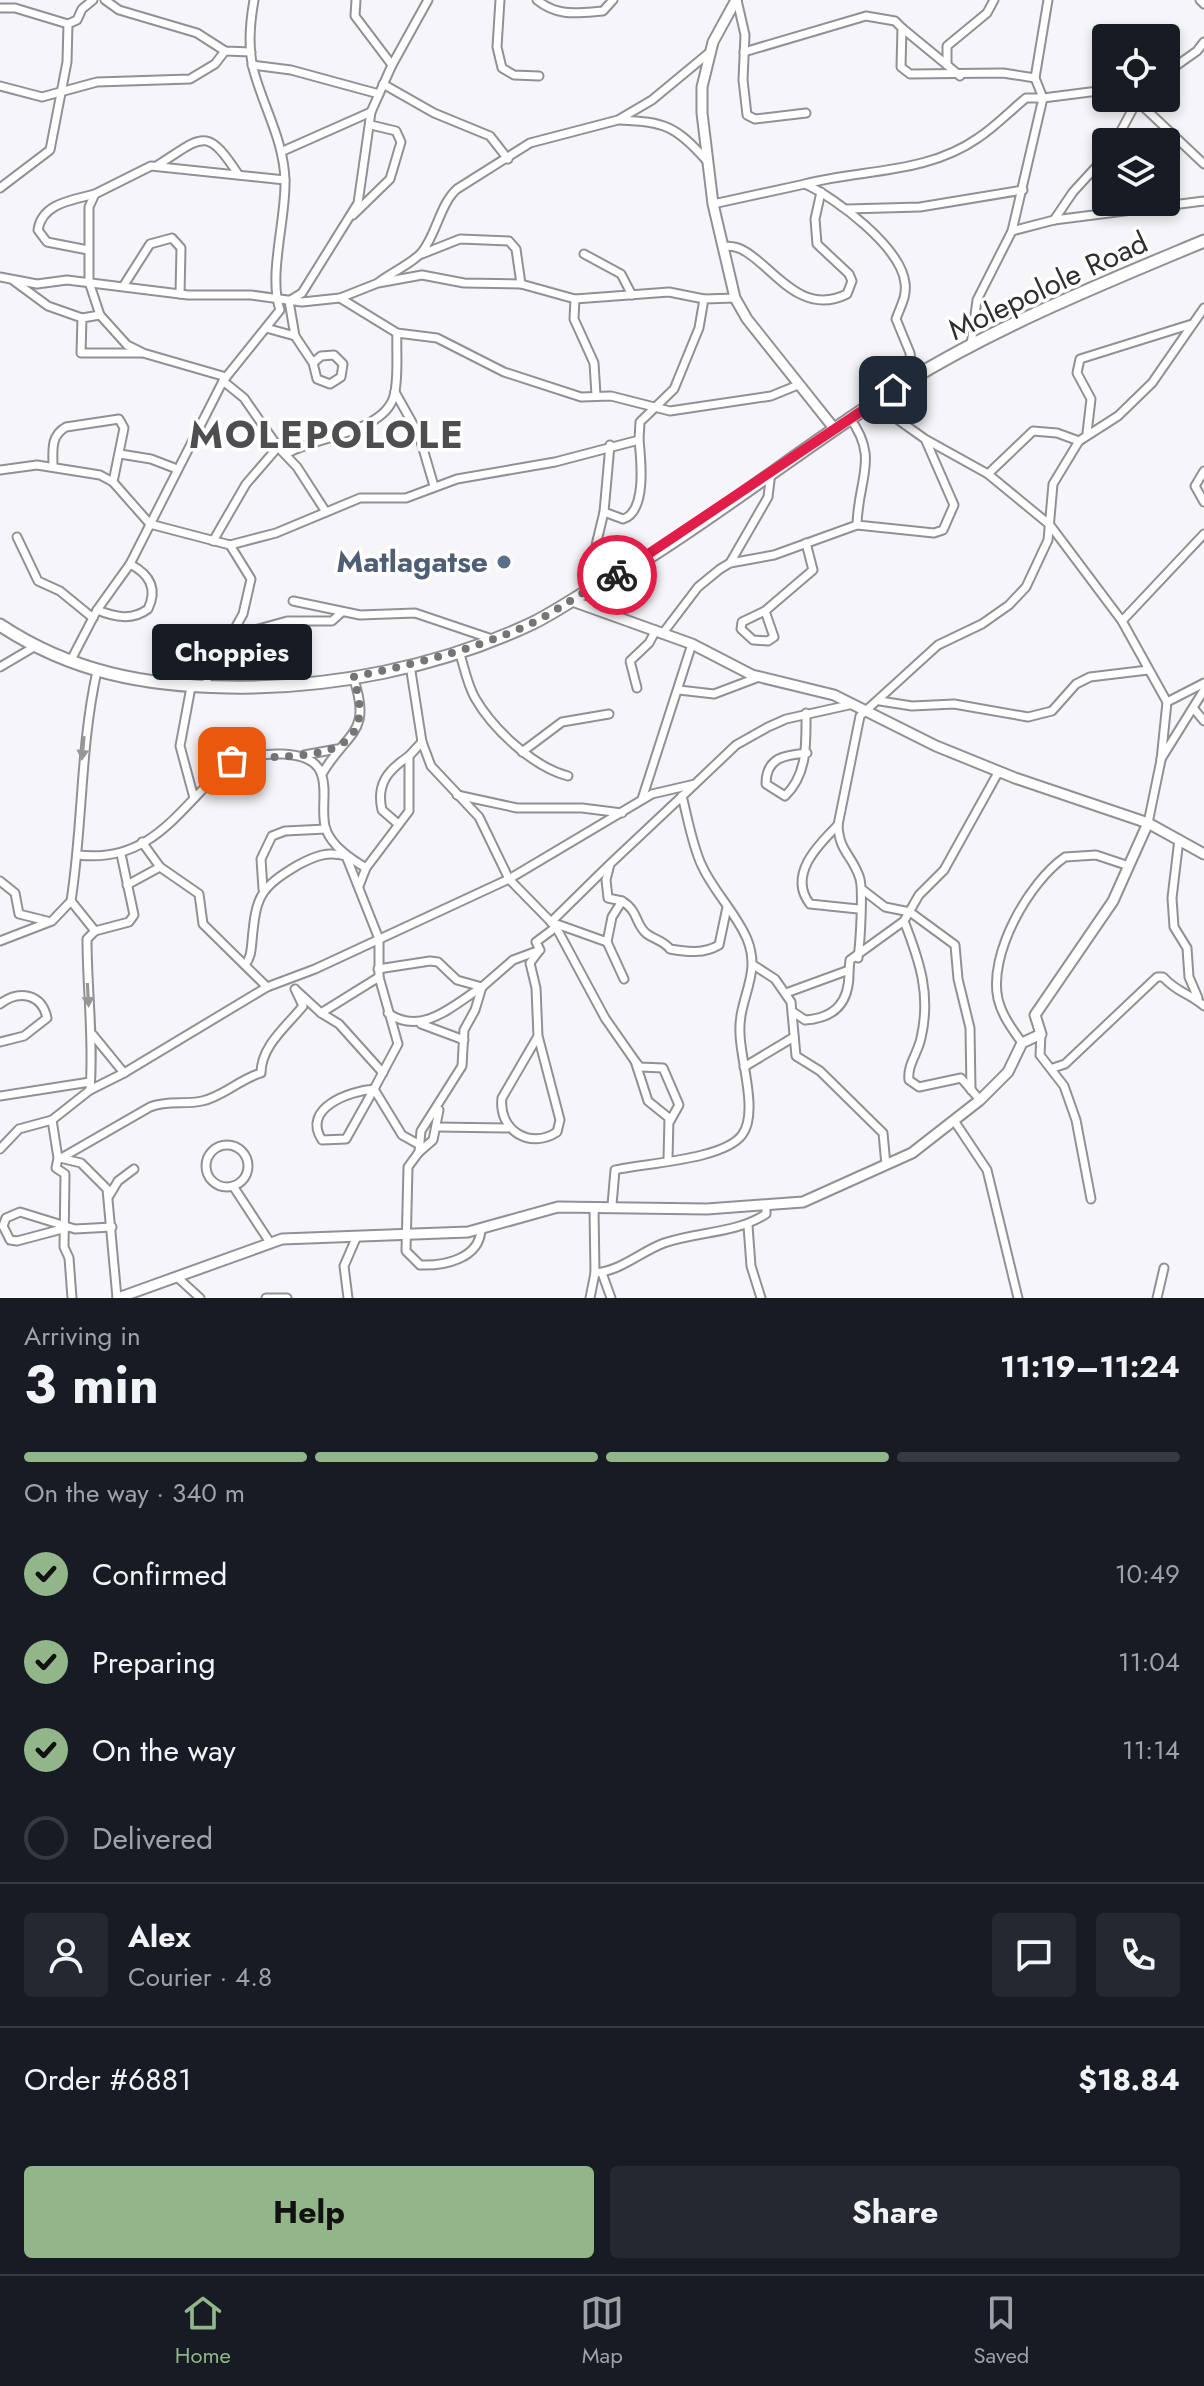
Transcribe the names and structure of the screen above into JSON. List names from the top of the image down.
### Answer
{
  "streets": {
    "main road": ["Molepolole Road"]
  },
  "districts": ["MOLEPOLOLE"],
  "places": ["Matlagatse", "Choppies"],
  "page": {
    "bubble": "Choppies",
    "heading": ["3 min", "Arriving in", "11:19–11:24"],
    "panel": [
      "Alex",
      "Courier · 4.8",
      "Order #6881",
      "$18.84"
    ],
    "bar": "On the way · 340 m",
    "list": [
      ["Confirmed", "10:49"],
      ["Preparing", "11:04"],
      ["On the way", "11:14"],
      "Delivered"
    ],
    "buttons": ["Help", "Share"],
    "tabs": ["Home", "Map", "Saved"]
  }
}
